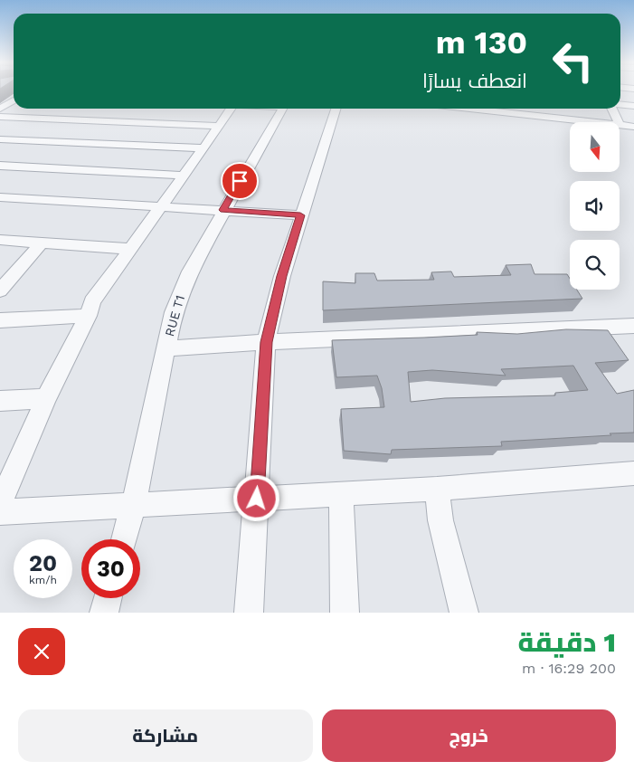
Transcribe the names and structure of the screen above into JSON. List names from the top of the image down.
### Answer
{
  "streets": {
    "street": ["RUE T1"]
  },
  "north": "bottom",
  "page": {
    "turn": ["130 m", "انعطف يسارًا"],
    "speed": "20 km/h",
    "limit": "30",
    "heading": ["1 دقيقة", "200 m · 16:29"],
    "buttons": ["خروج", "مشاركة"]
  }
}
